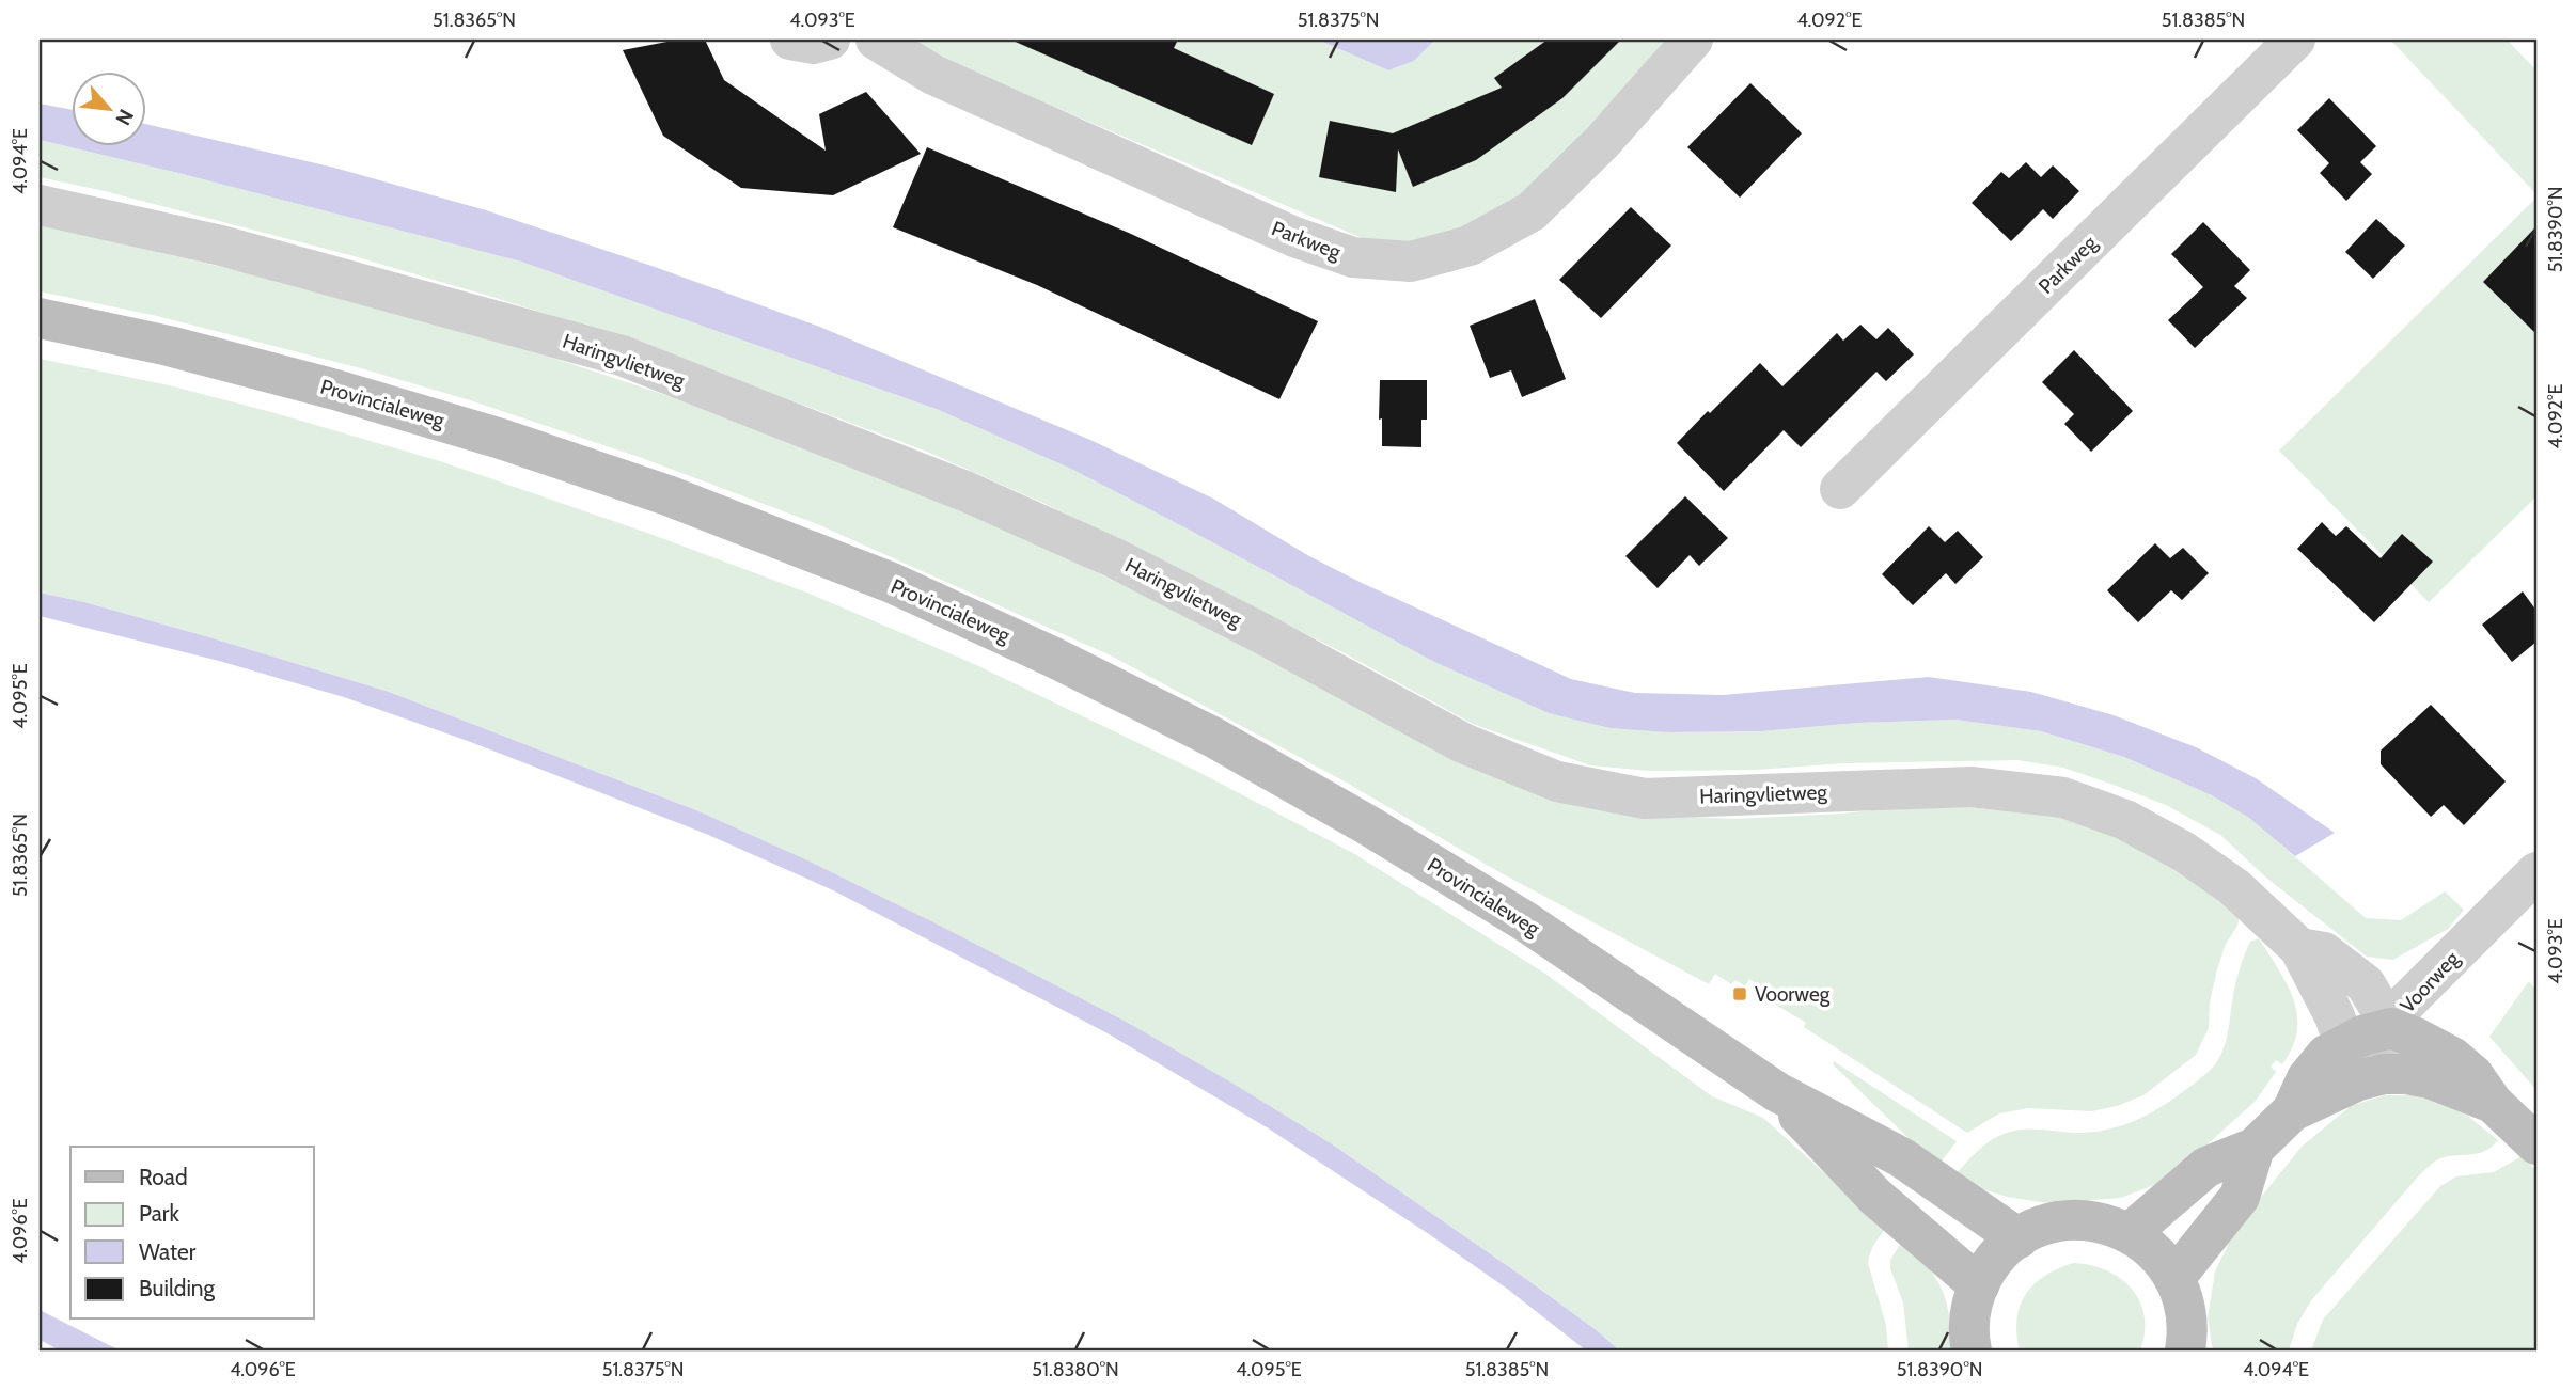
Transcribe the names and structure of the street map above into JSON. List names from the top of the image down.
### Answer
{
  "streets": {
    "main road": ["Provincialeweg", "Voorweg"],
    "street": ["Parkweg", "Haringvlietweg"]
  },
  "crossings": [
    ["Haringvlietweg", "Voorweg"]
  ],
  "places": {
    "transit": ["Voorweg"]
  },
  "legend": [
    "Road",
    "Park",
    "Water",
    "Building"
  ],
  "north": "bottom right",
  "coordinates": [
    "51.8365°N",
    "4.093°E",
    "51.8375°N",
    "4.092°E",
    "51.8385°N",
    "4.094°E",
    "51.8390°N",
    "4.095°E",
    "4.096°E",
    "51.8380°N"
  ]
}
